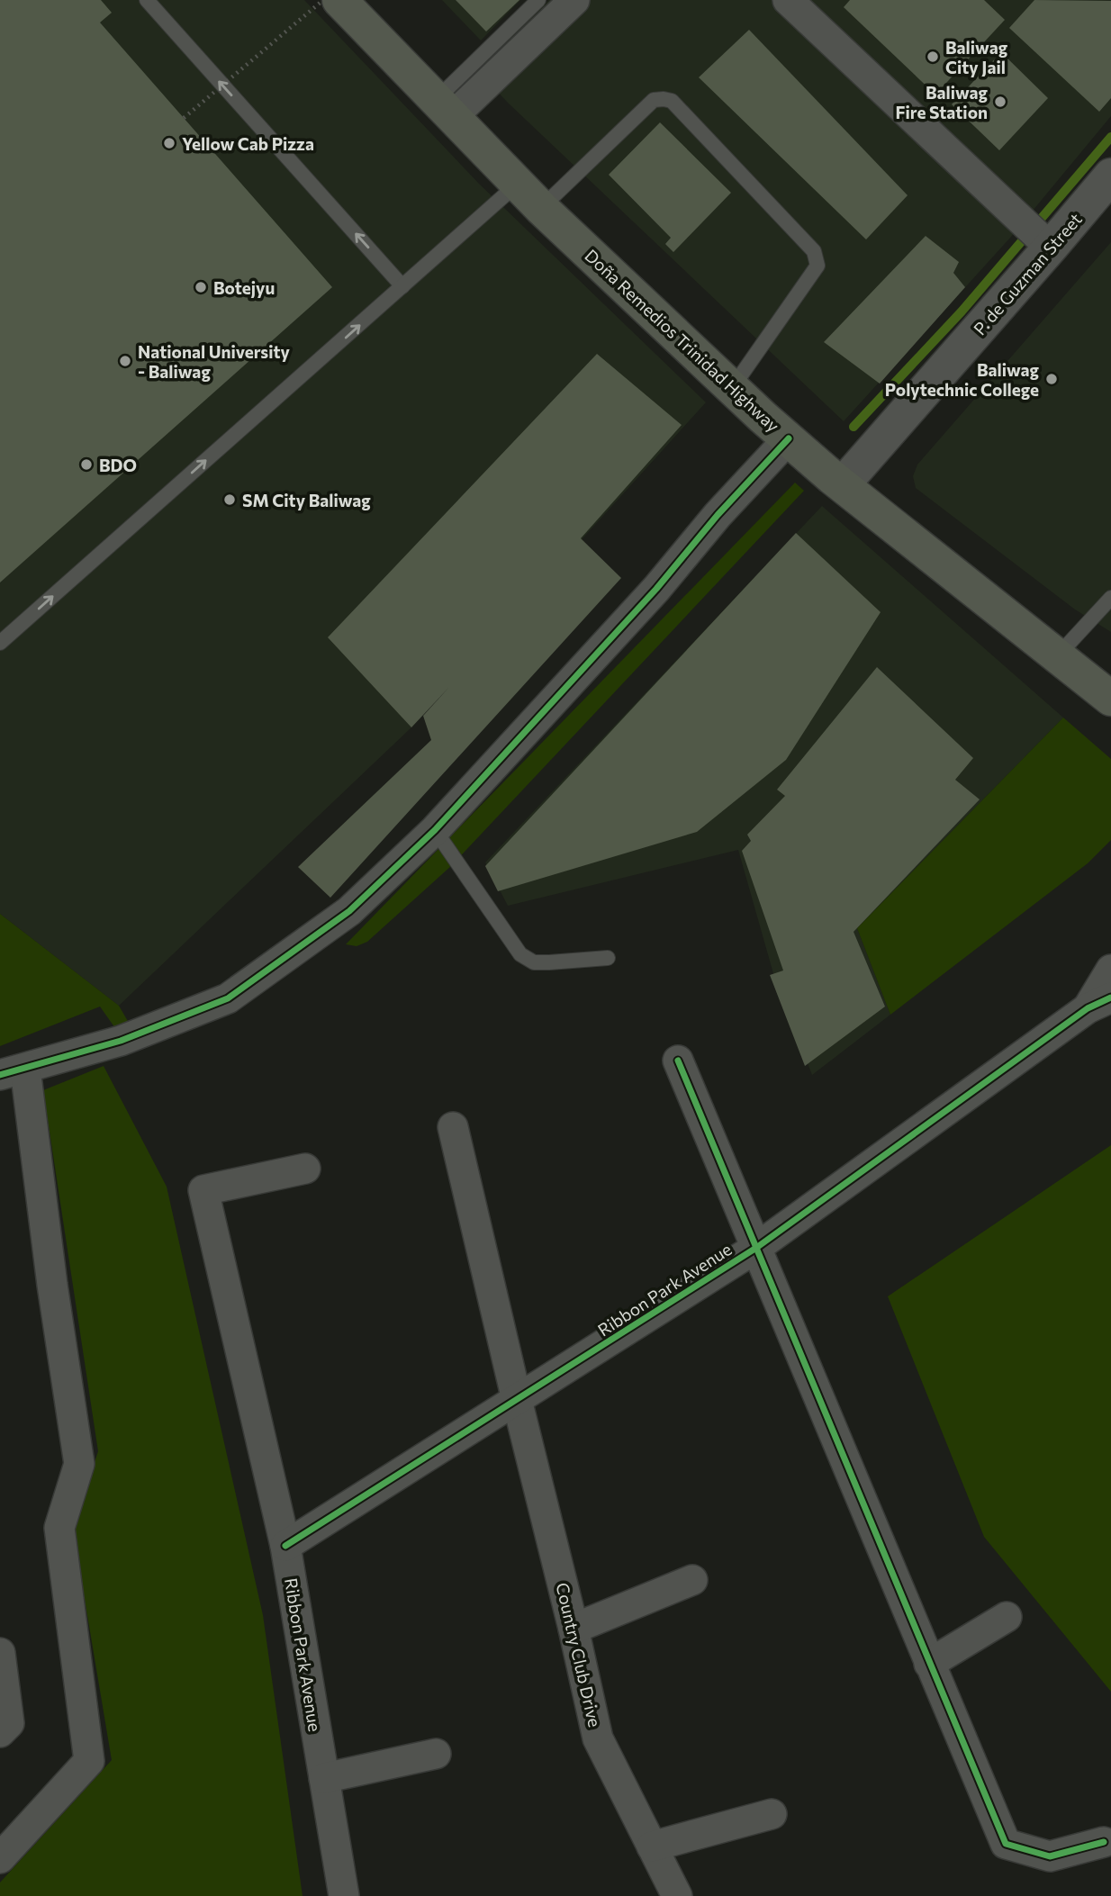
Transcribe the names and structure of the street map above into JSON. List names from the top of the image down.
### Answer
{
  "streets": {
    "highway": ["Doña Remedios Trinidad Highway"],
    "street": ["P. de Guzman Street", "Ribbon Park Avenue", "Country Club Drive"]
  },
  "crossings": [
    ["P. de Guzman Street", "Doña Remedios Trinidad Highway"],
    ["Ribbon Park Avenue", "Country Club Drive"]
  ],
  "places": [
    "Baliwag City Jail",
    "Baliwag Fire Station",
    "Yellow Cab Pizza",
    "Botejyu",
    "National University - Baliwag",
    "Baliwag Polytechnic College",
    "BDO",
    "SM City Baliwag"
  ]
}
